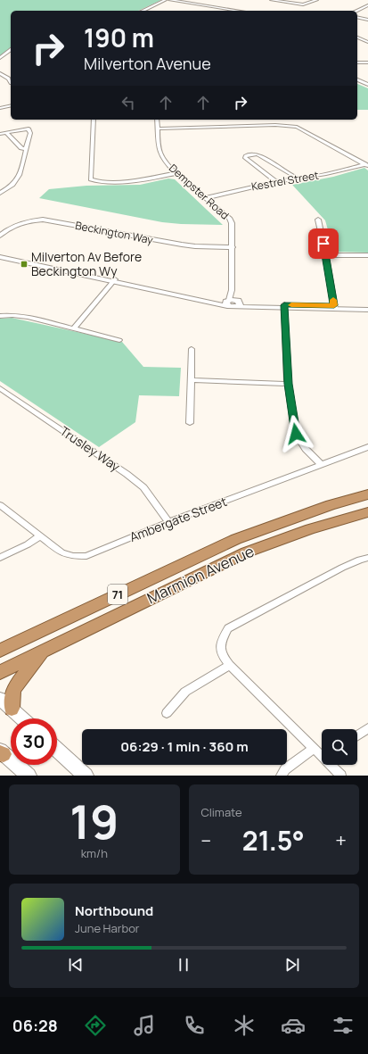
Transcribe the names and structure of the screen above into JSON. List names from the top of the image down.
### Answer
{
  "streets": {
    "highway": ["Marmion Avenue", "71"],
    "street": [
      "Kestrel Street",
      "Dempster Road",
      "Beckington Way",
      "Trusley Way",
      "Ambergate Street"
    ]
  },
  "crossings": [
    ["Kestrel Street", "Dempster Road"],
    ["Dempster Road", "Beckington Way"],
    ["Trusley Way", "Ambergate Street"]
  ],
  "places": {
    "transit": ["Milverton Av Before Beckington Wy"]
  },
  "page": {
    "turn": ["190 m", "Milverton Avenue"],
    "limit": "30",
    "trip": "06:29 · 1 min · 360 m",
    "tile": [
      ["19", "km/h"],
      "Climate"
    ],
    "heat": ["−", "21.5°", "+"],
    "song": ["Northbound", "June Harbor"],
    "tabs": "06:28"
  }
}
